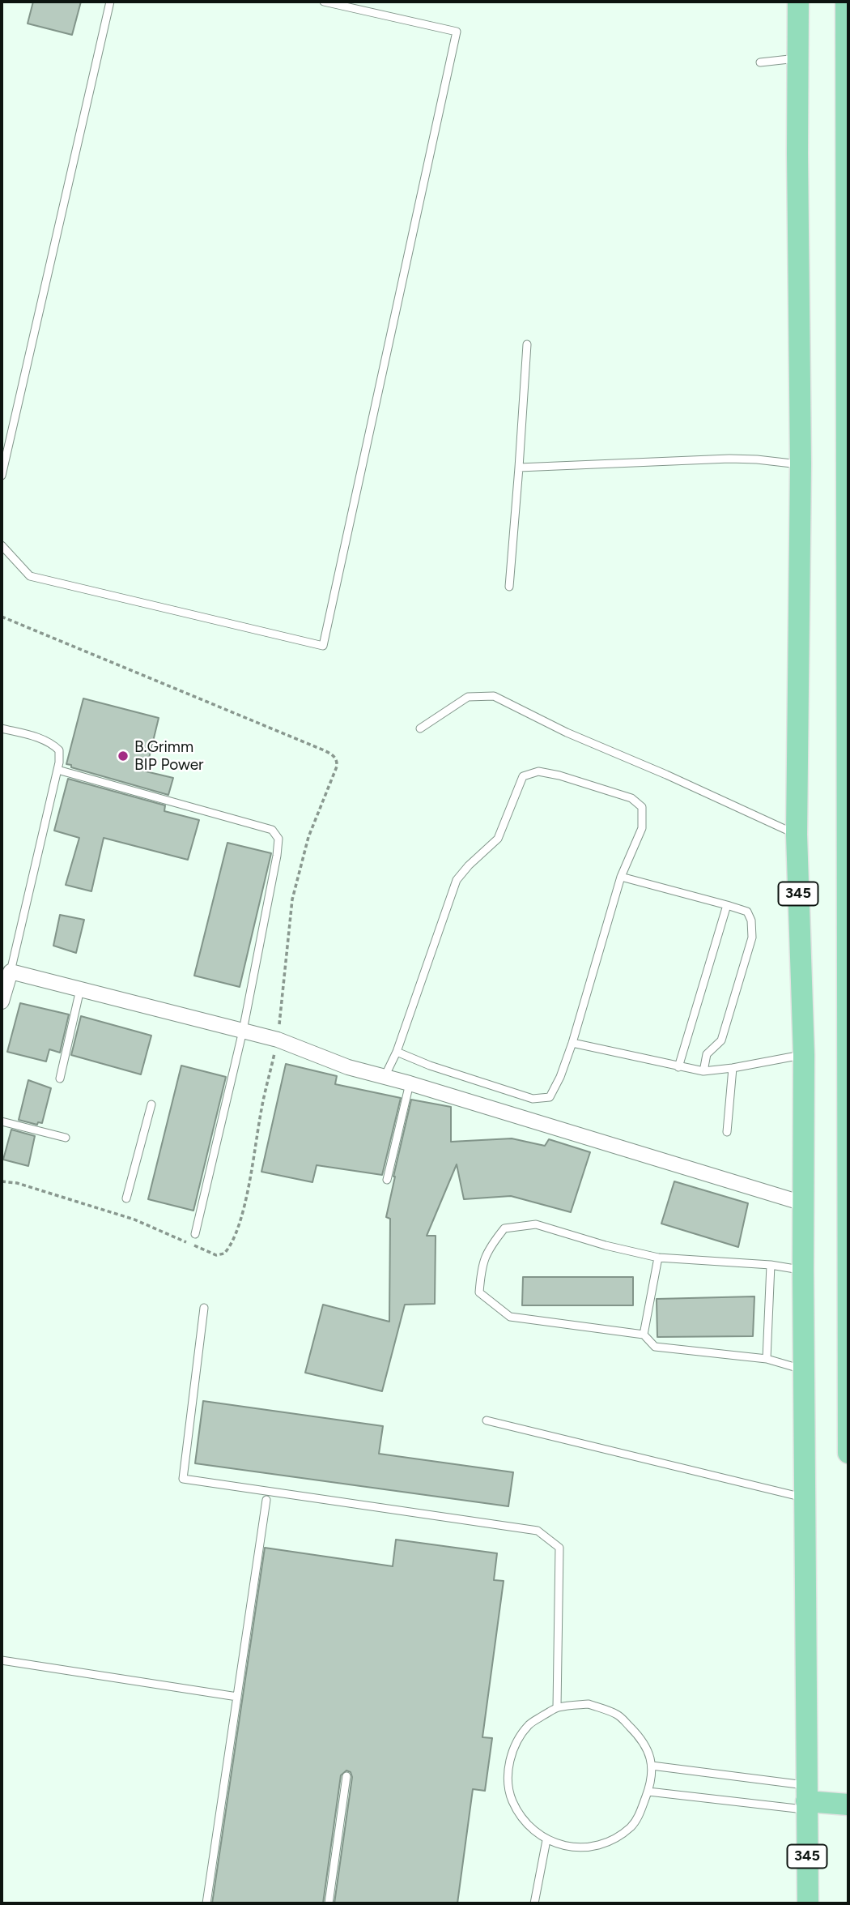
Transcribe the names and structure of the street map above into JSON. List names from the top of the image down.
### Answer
{
  "streets": {
    "main road": ["345"]
  },
  "places": ["B.Grimm BIP Power"]
}
